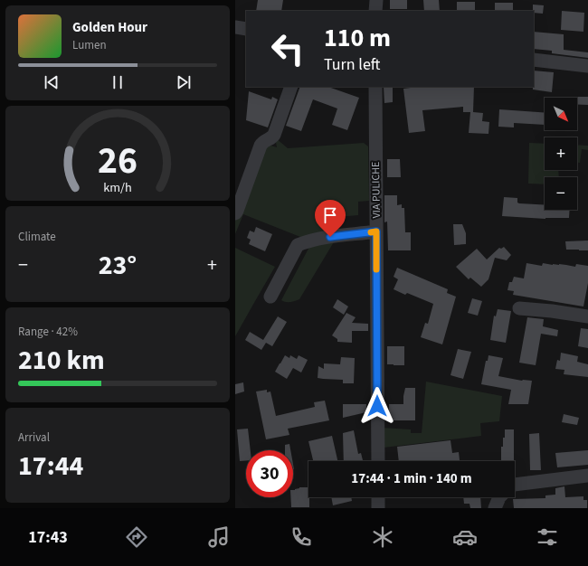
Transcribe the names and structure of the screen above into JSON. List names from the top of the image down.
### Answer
{
  "streets": {
    "street": ["VIA PULICHE"]
  },
  "north": "bottom right",
  "page": {
    "turn": ["110 m", "Turn left"],
    "song": ["Golden Hour", "Lumen"],
    "map_buttons": ["+", "−"],
    "tile": [
      "Climate",
      ["Range · 42%", "210 km"],
      ["Arrival", "17:44"]
    ],
    "heat": ["−", "23°", "+"],
    "limit": "30",
    "trip": "17:44 · 1 min · 140 m",
    "tabs": "17:43",
    "gauge": ["26", "km/h"]
  }
}
